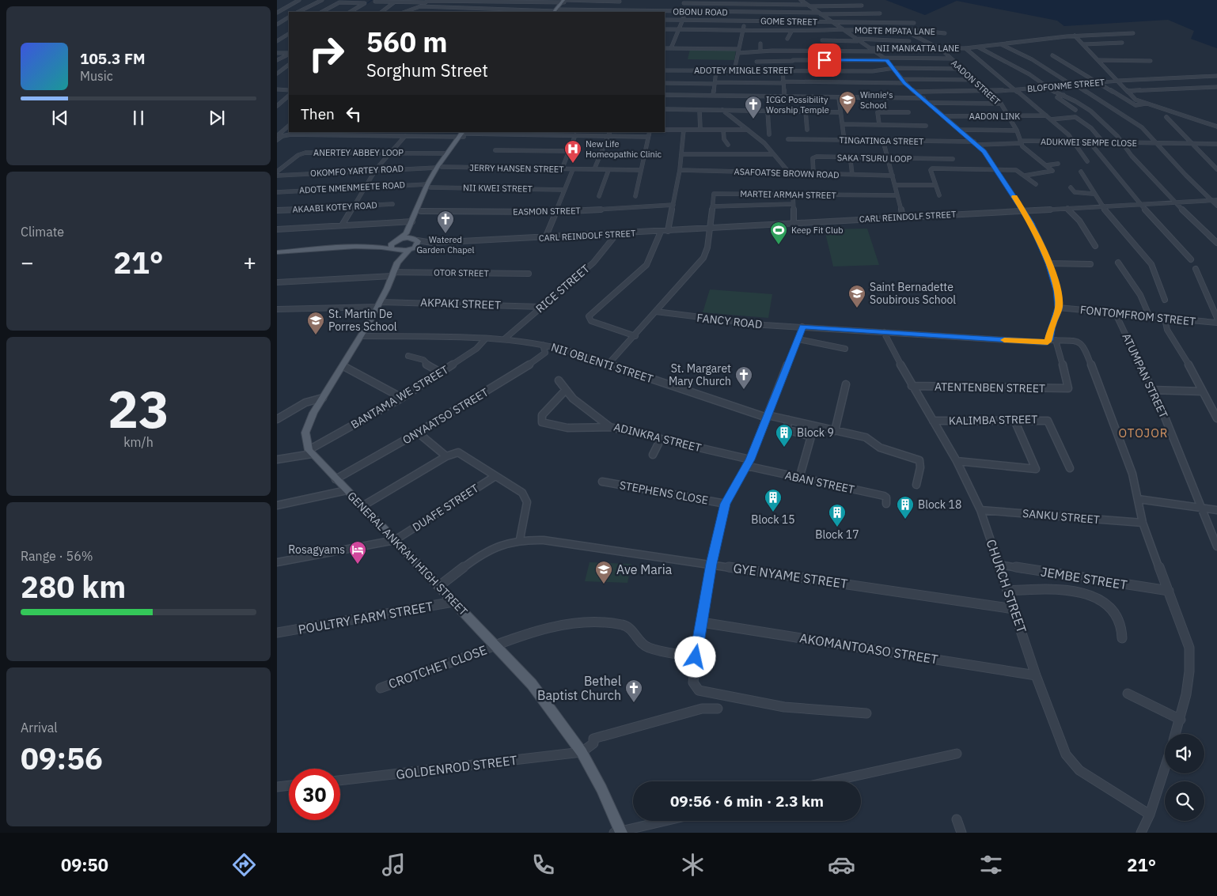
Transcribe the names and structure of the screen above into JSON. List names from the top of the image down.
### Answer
{
  "streets": {
    "main road": ["GENERAL ANKRAH HIGH STREET"],
    "street": [
      "OBONU ROAD",
      "GOME STREET",
      "MOETE MPATA LANE",
      "NII MANKATTA LANE",
      "ADOTEY MINGLE STREET",
      "AADON STREET",
      "BLOFONME STREET",
      "AADON LINK",
      "TINGATINGA STREET",
      "ADUKWEI SEMPE CLOSE",
      "ANERTEY ABBEY LOOP",
      "SAKA TSURU LOOP",
      "JERRY HANSEN STREET",
      "OKOMFO YARTEY ROAD",
      "ASAFOATSE BROWN ROAD",
      "ADOTE NMENMEETE ROAD",
      "NII KWEI STREET",
      "MARTEI ARMAH STREET",
      "AKAABI KOTEY ROAD",
      "EASMON STREET",
      "CARL REINDOLF STREET",
      "OTOR STREET",
      "RICE STREET",
      "AKPAKI STREET",
      "FONTOMFROM STREET",
      "FANCY ROAD",
      "NII OBLENTI STREET",
      "ATUMPAN STREET",
      "ATENTENBEN STREET",
      "BANTAMA WE STREET",
      "ONYAATSO STREET",
      "KALIMBA STREET",
      "ADINKRA STREET",
      "ABAN STREET",
      "STEPHENS CLOSE",
      "DUAFE STREET",
      "SANKU STREET",
      "GYE NYAME STREET",
      "JEMBE STREET",
      "CHURCH STREET",
      "POULTRY FARM STREET",
      "AKOMANTOASO STREET",
      "CROTCHET CLOSE",
      "GOLDENROD STREET"
    ]
  },
  "crossings": [
    ["NII MANKATTA LANE", "AADON STREET"],
    ["ADOTEY MINGLE STREET", "AADON STREET"],
    ["AADON STREET", "BLOFONME STREET"],
    ["AADON STREET", "AADON LINK"],
    ["AADON STREET", "TINGATINGA STREET"],
    ["AADON STREET", "ADUKWEI SEMPE CLOSE"],
    ["TINGATINGA STREET", "ADUKWEI SEMPE CLOSE"],
    ["SAKA TSURU LOOP", "ASAFOATSE BROWN ROAD"],
    ["JERRY HANSEN STREET", "OKOMFO YARTEY ROAD"],
    ["ADOTE NMENMEETE ROAD", "NII KWEI STREET"],
    ["MARTEI ARMAH STREET", "CARL REINDOLF STREET"],
    ["MARTEI ARMAH STREET", "FANCY ROAD"],
    ["MARTEI ARMAH STREET", "NII OBLENTI STREET"],
    ["CARL REINDOLF STREET", "RICE STREET"],
    ["RICE STREET", "AKPAKI STREET"],
    ["RICE STREET", "NII OBLENTI STREET"],
    ["FONTOMFROM STREET", "ATUMPAN STREET"],
    ["FANCY ROAD", "ATENTENBEN STREET"],
    ["FANCY ROAD", "SANKU STREET"],
    ["FANCY ROAD", "JEMBE STREET"],
    ["FANCY ROAD", "CHURCH STREET"],
    ["NII OBLENTI STREET", "BANTAMA WE STREET"],
    ["NII OBLENTI STREET", "ONYAATSO STREET"],
    ["ATENTENBEN STREET", "CHURCH STREET"],
    ["BANTAMA WE STREET", "GENERAL ANKRAH HIGH STREET"],
    ["ONYAATSO STREET", "GENERAL ANKRAH HIGH STREET"],
    ["KALIMBA STREET", "CHURCH STREET"],
    ["ADINKRA STREET", "ABAN STREET"],
    ["DUAFE STREET", "GENERAL ANKRAH HIGH STREET"],
    ["SANKU STREET", "CHURCH STREET"],
    ["GENERAL ANKRAH HIGH STREET", "GYE NYAME STREET"],
    ["GENERAL ANKRAH HIGH STREET", "POULTRY FARM STREET"],
    ["GENERAL ANKRAH HIGH STREET", "CROTCHET CLOSE"],
    ["GENERAL ANKRAH HIGH STREET", "GOLDENROD STREET"],
    ["GYE NYAME STREET", "CHURCH STREET"],
    ["JEMBE STREET", "CHURCH STREET"],
    ["CHURCH STREET", "AKOMANTOASO STREET"]
  ],
  "districts": ["OTOJOR"],
  "places": {
    "school or university": [
      "Winnie's School",
      "Saint Bernadette Soubirous School",
      "St. Martin De Porres School",
      "Ave Maria"
    ],
    "church": [
      "ICGC Possibility Worship Temple",
      "Watered Garden Chapel",
      "St. Margaret Mary Church",
      "Bethel Baptist Church"
    ],
    "hospital": ["New Life Homeopathic Clinic"],
    "sports": ["Keep Fit Club"],
    "building": [
      "Block 9",
      "Block 15",
      "Block 18",
      "Block 17"
    ],
    "hotel": ["Rosagyams"]
  },
  "page": {
    "turn": ["560 m", "Sorghum Street"],
    "song": ["105.3 FM", "Music"],
    "then": "Then",
    "tile": [
      "Climate",
      ["23", "km/h"],
      ["Range · 56%", "280 km"],
      ["Arrival", "09:56"]
    ],
    "heat": ["−", "21°", "+"],
    "limit": "30",
    "trip": "09:56 · 6 min · 2.3 km",
    "tabs": ["09:50", "21°"]
  }
}
